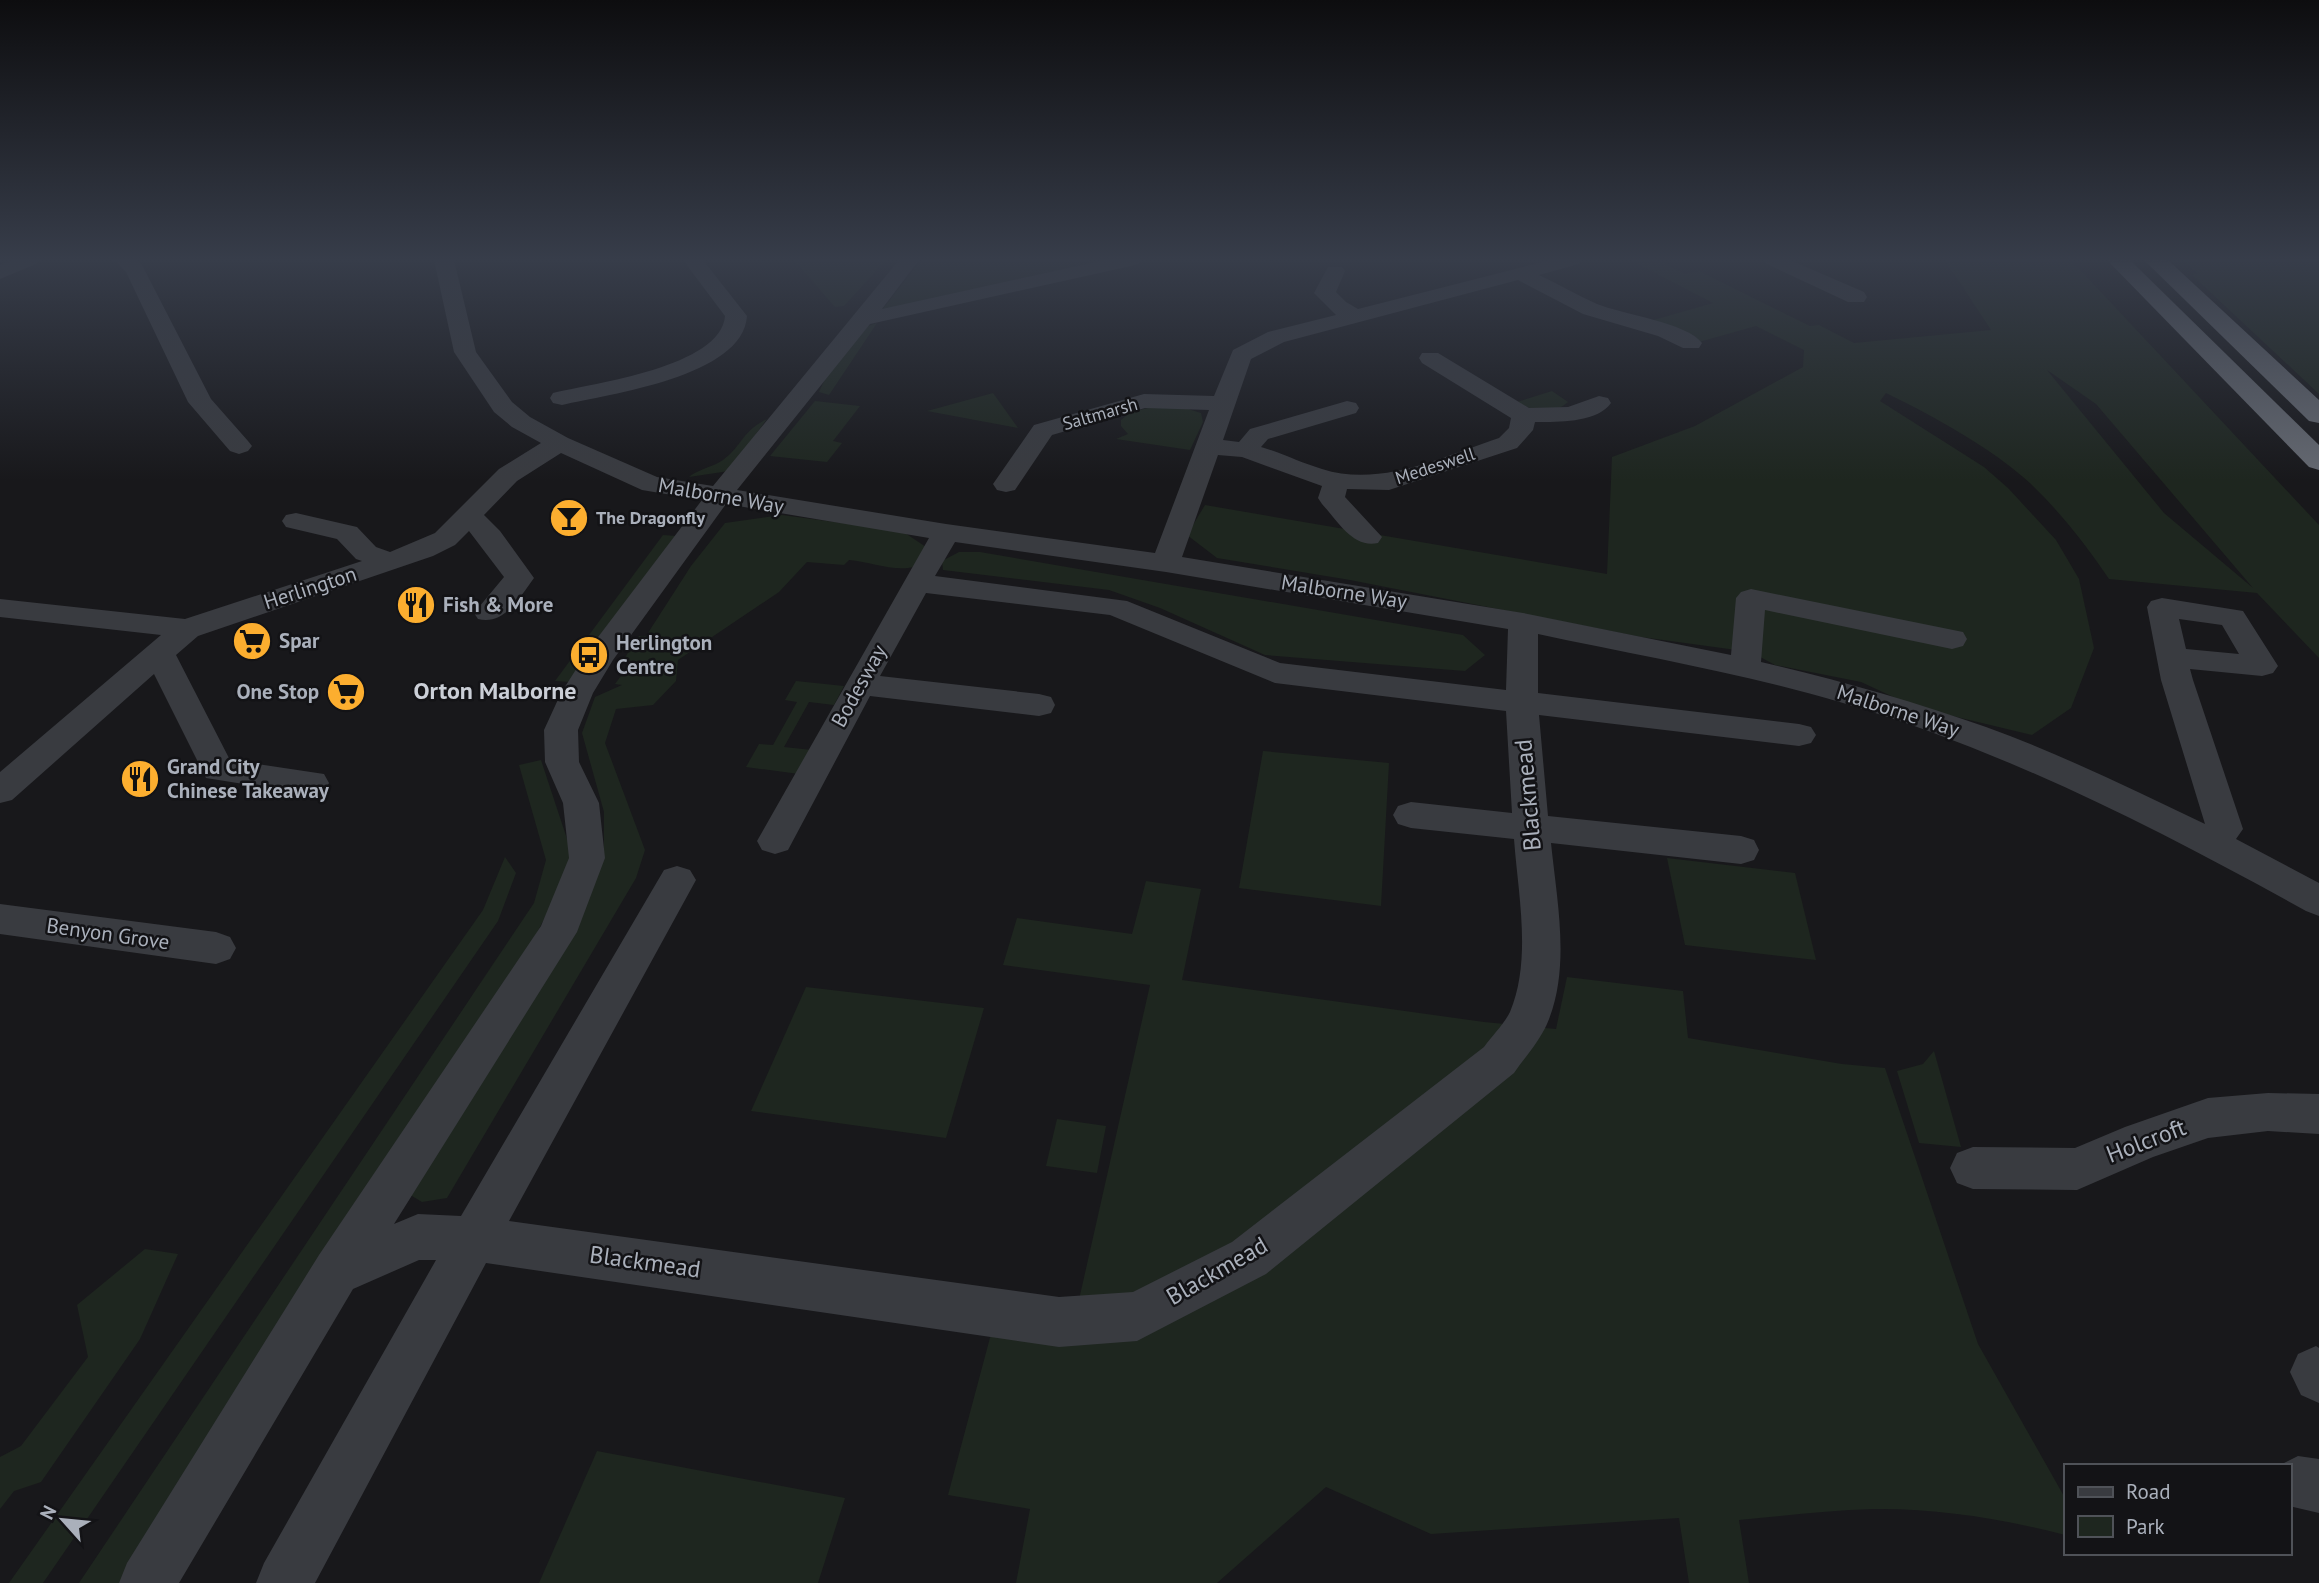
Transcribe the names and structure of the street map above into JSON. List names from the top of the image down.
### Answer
{
  "streets": {
    "street": [
      "Saltmarsh",
      "Medeswell",
      "Malborne Way",
      "Herlington",
      "Bodesway",
      "Blackmead",
      "Benyon Grove",
      "Holcroft"
    ]
  },
  "crossings": [
    ["Malborne Way", "Herlington"],
    ["Malborne Way", "Bodesway"],
    ["Malborne Way", "Blackmead"]
  ],
  "districts": ["Orton Malborne"],
  "places": {
    "bar": ["The Dragonfly"],
    "restaurant": ["Fish & More", "Grand City Chinese Takeaway"],
    "supermarket": ["Spar", "One Stop"],
    "bus stop": ["Herlington Centre"]
  },
  "legend": ["Road", "Park"],
  "north": "top left"
}
